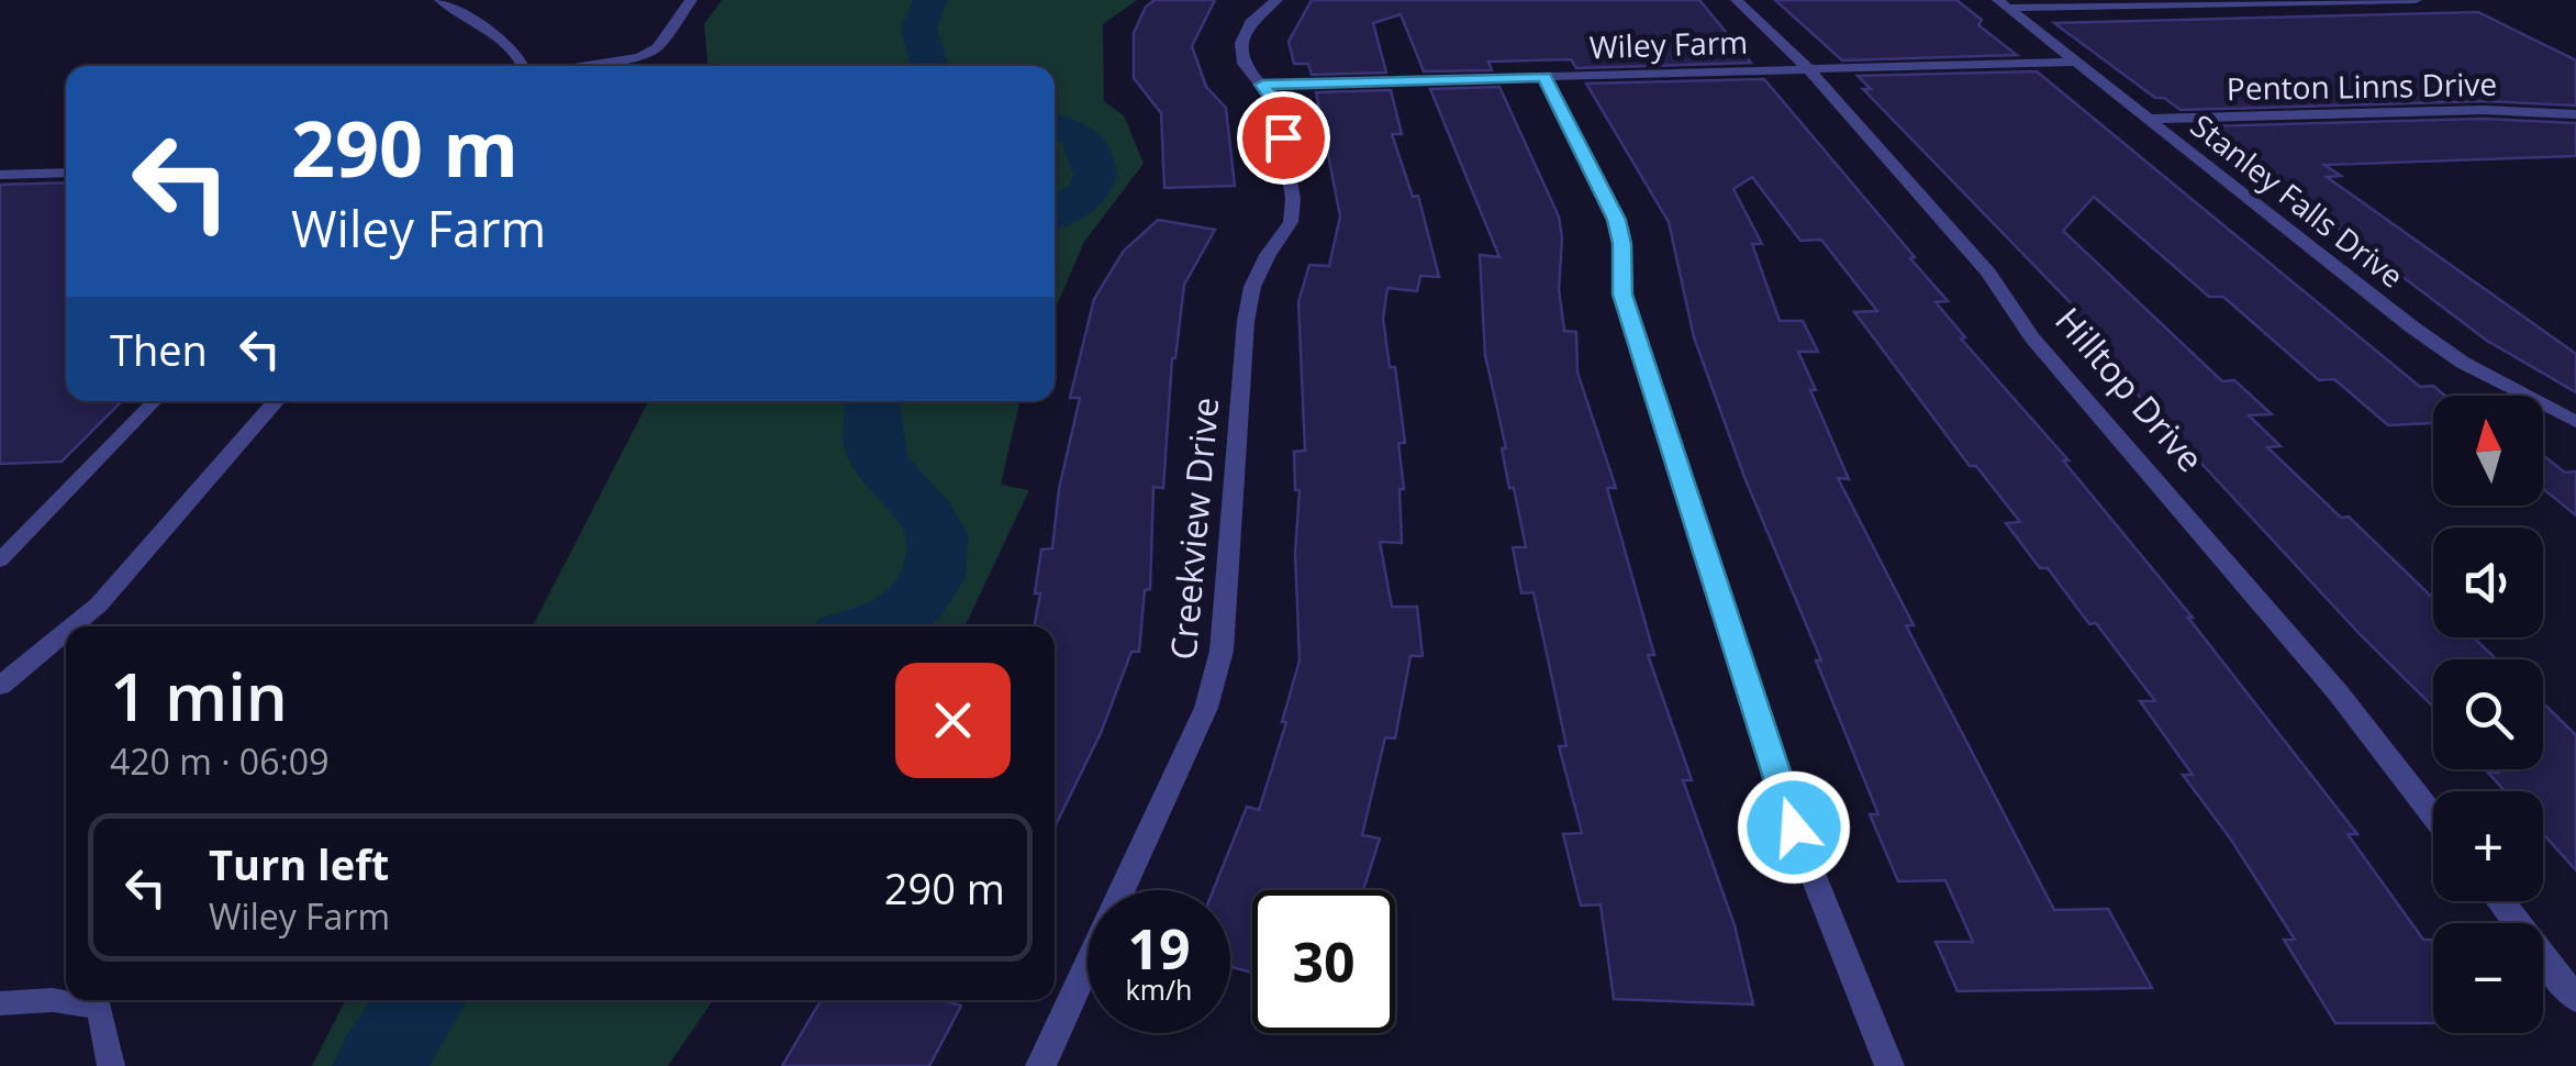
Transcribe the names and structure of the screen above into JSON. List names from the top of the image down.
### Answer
{
  "streets": {
    "street": [
      "Wiley Farm",
      "Penton Linns Drive",
      "Stanley Falls Drive",
      "Hilltop Drive",
      "Creekview Drive"
    ]
  },
  "crossings": [
    ["Wiley Farm", "Stanley Falls Drive"],
    ["Wiley Farm", "Hilltop Drive"],
    ["Wiley Farm", "Creekview Drive"],
    ["Penton Linns Drive", "Stanley Falls Drive"]
  ],
  "north": "top",
  "page": {
    "turn": ["290 m", "Wiley Farm"],
    "then": "Then",
    "map_buttons": ["+", "−"],
    "heading": ["1 min", "420 m · 06:09"],
    "list": [
      {
        "name": "Turn left",
        "note": "Wiley Farm",
        "value": "290 m"
      }
    ],
    "speed": "19 km/h",
    "limit": "30"
  }
}
